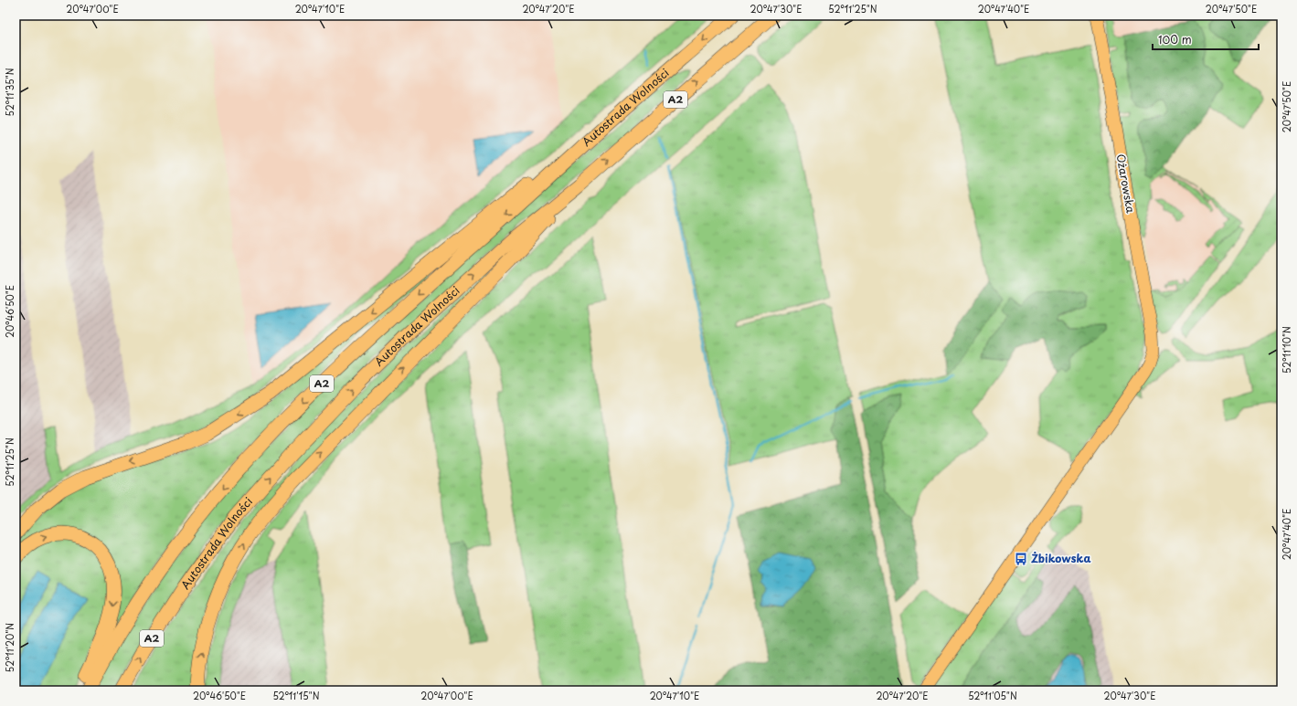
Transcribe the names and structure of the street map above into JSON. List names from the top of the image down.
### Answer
{
  "streets": {
    "highway": ["A2", "Autostrada Wolności"],
    "main road": ["Ożarowska"]
  },
  "places": {
    "bus stop": ["Żbikowska"]
  },
  "scale_bar": "100 m",
  "coordinates": [
    "20°47'00\"E",
    "20°47'10\"E",
    "20°47'20\"E",
    "20°47'30\"E",
    "52°11'25\"N",
    "20°47'40\"E",
    "20°47'50\"E",
    "52°11'35\"N",
    "20°46'50\"E",
    "52°11'10\"N",
    "52°11'20\"N",
    "52°11'15\"N",
    "52°11'05\"N"
  ]
}
